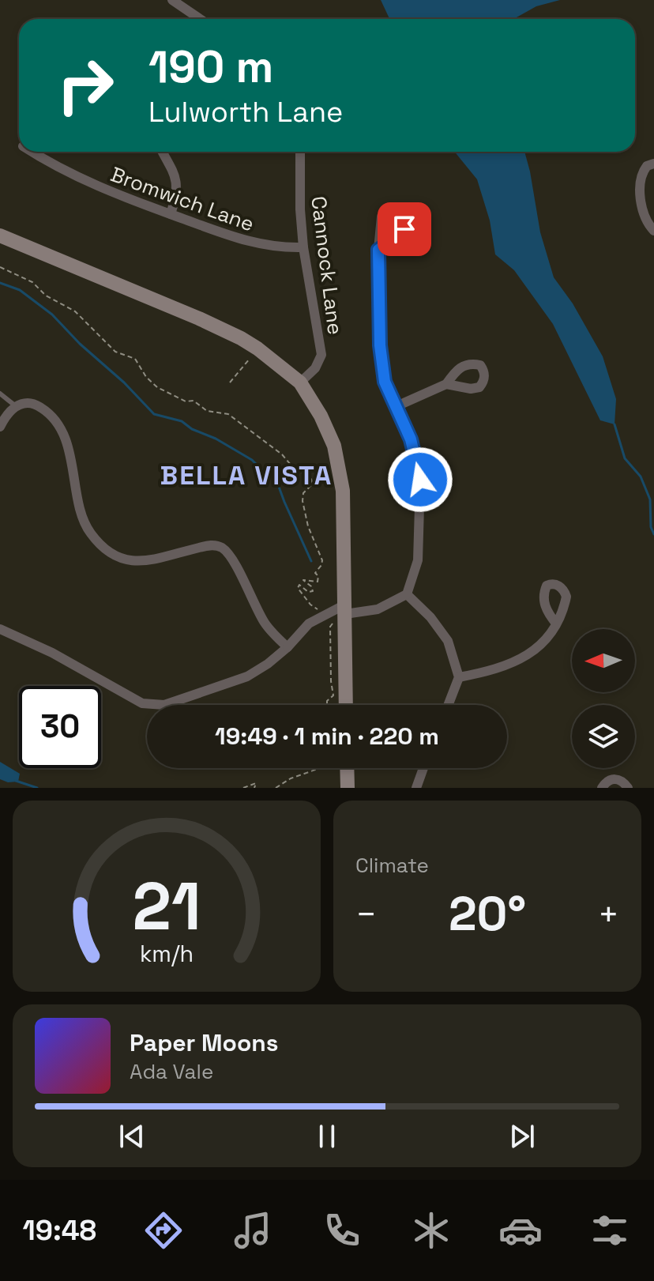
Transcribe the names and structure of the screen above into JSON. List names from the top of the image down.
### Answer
{
  "streets": {
    "street": ["Bromwich Lane", "Cannock Lane"]
  },
  "crossings": [
    ["Bromwich Lane", "Cannock Lane"]
  ],
  "districts": ["BELLA VISTA"],
  "north": "left",
  "page": {
    "turn": ["190 m", "Lulworth Lane"],
    "limit": "30",
    "trip": "19:49 · 1 min · 220 m",
    "tile": "Climate",
    "heat": ["−", "20°", "+"],
    "song": ["Paper Moons", "Ada Vale"],
    "tabs": "19:48",
    "gauge": ["21", "km/h"]
  }
}
